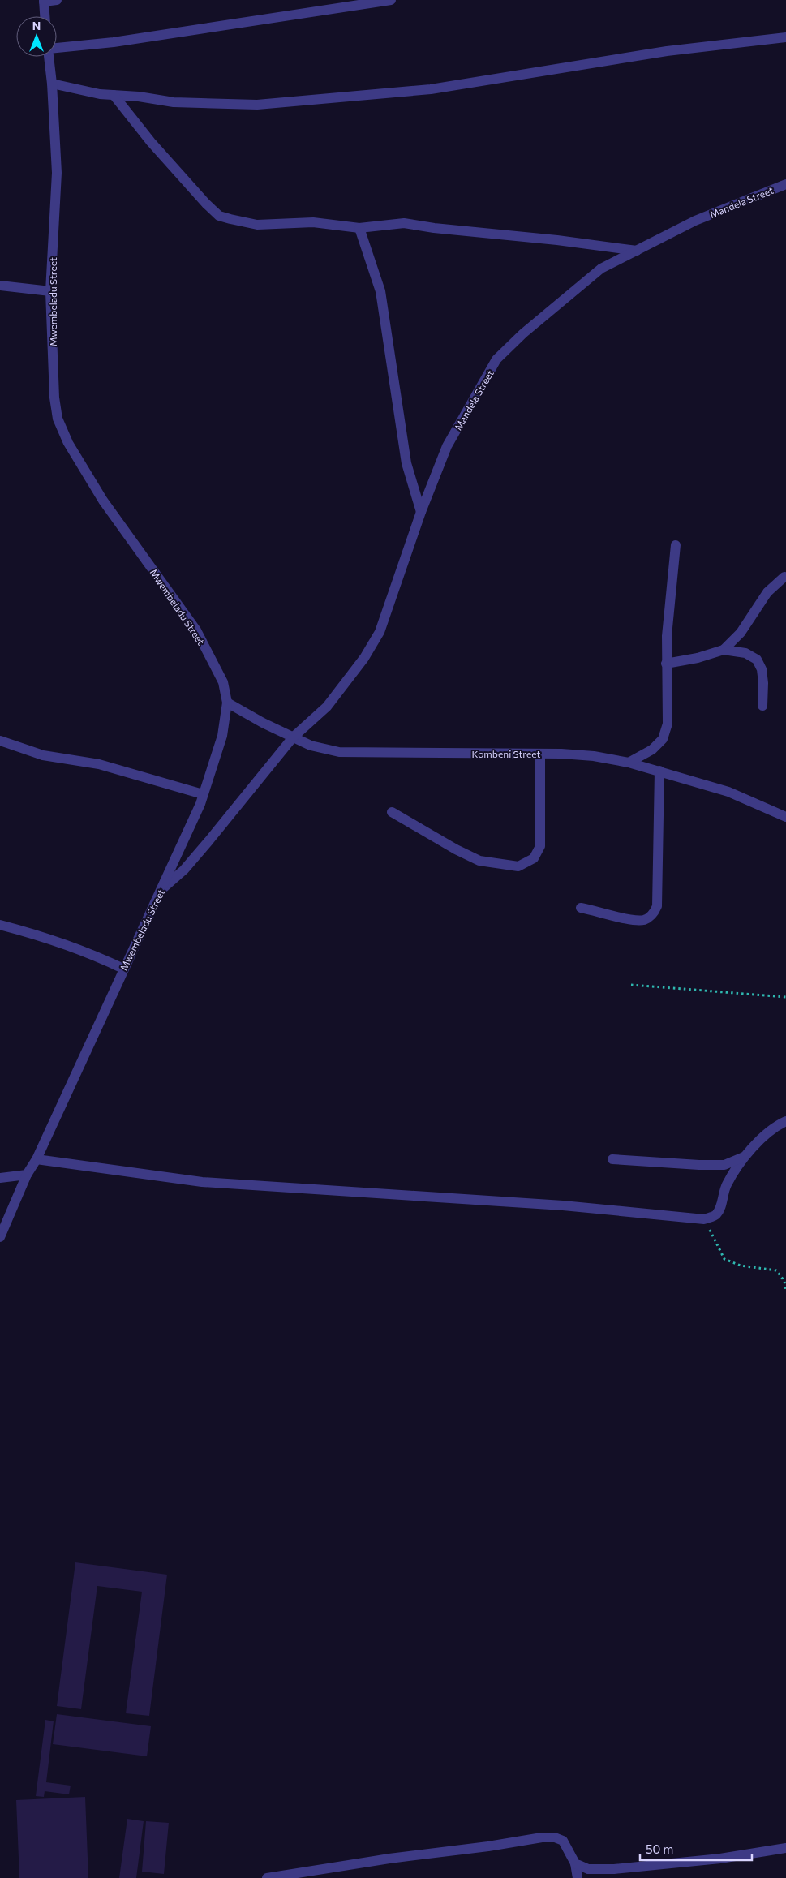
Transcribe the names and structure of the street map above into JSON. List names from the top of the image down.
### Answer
{
  "streets": {
    "street": ["Mandela Street", "Mwembeladu Street", "Kombeni Street"]
  },
  "crossings": [
    ["Mandela Street", "Mwembeladu Street"],
    ["Mandela Street", "Kombeni Street"],
    ["Mwembeladu Street", "Kombeni Street"]
  ],
  "scale_bar": "50 m",
  "north": "top"
}
